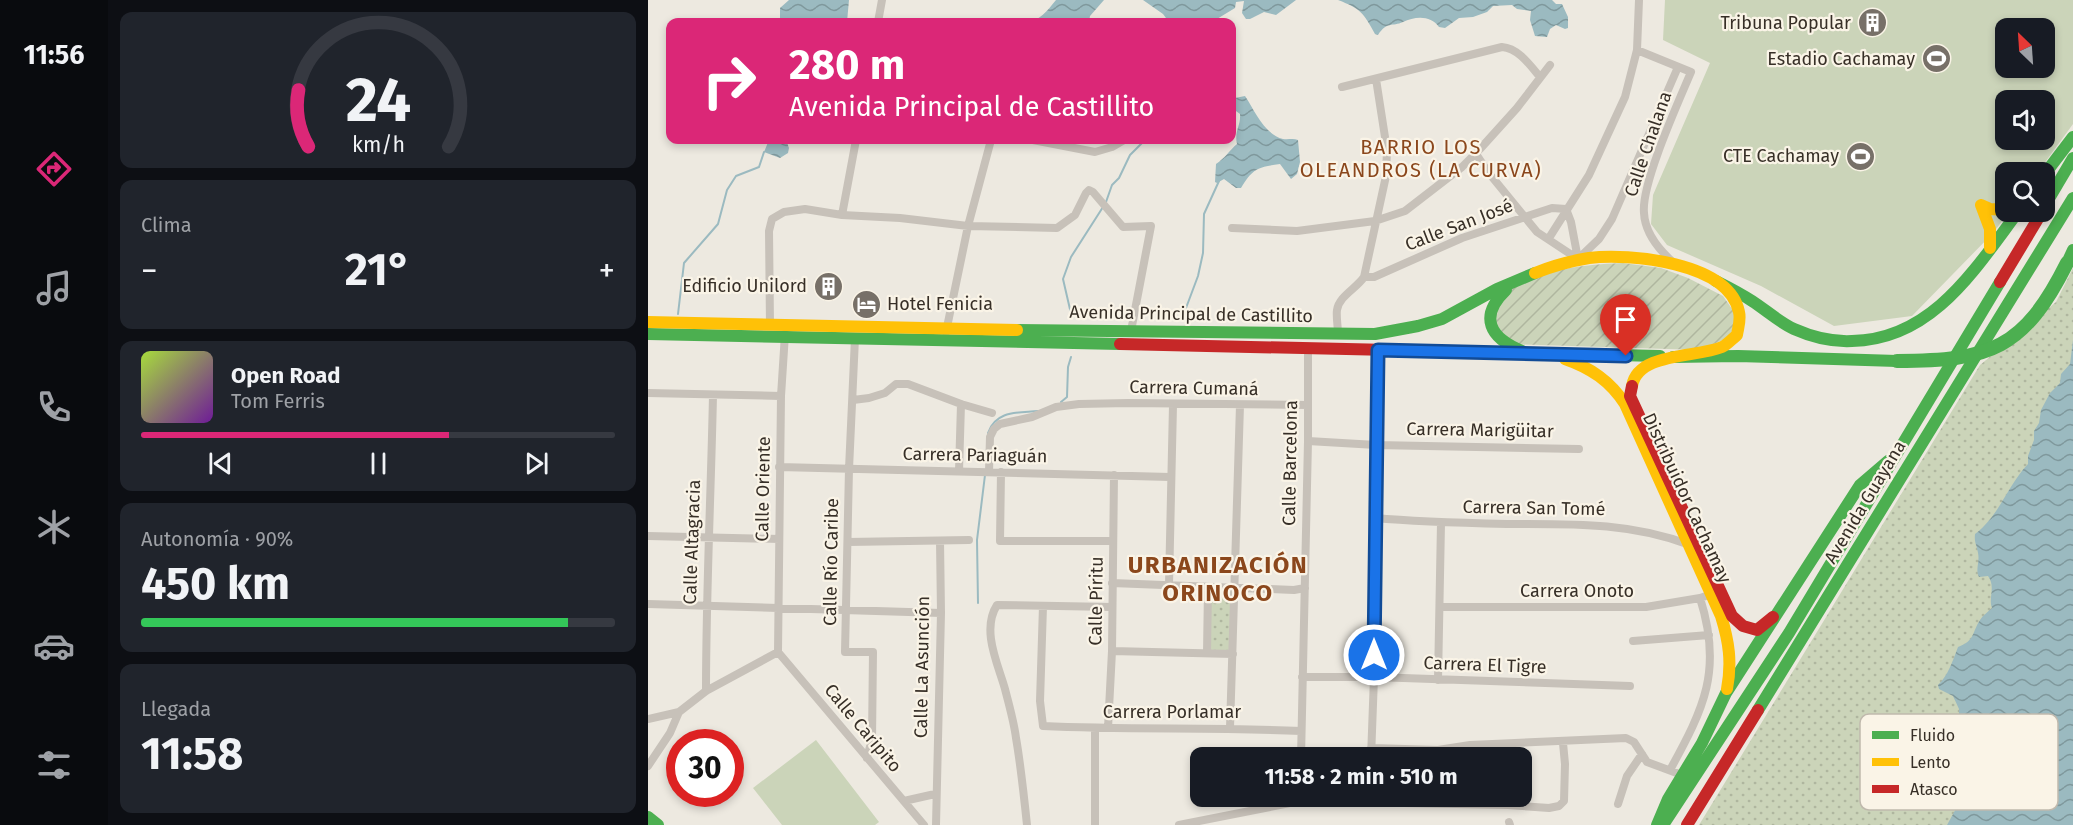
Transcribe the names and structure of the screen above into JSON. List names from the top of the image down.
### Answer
{
  "streets": {
    "main road": ["Avenida Principal de Castillito", "Distribuidor Cachamay", "Avenida Guayana"],
    "street": [
      "Calle Chalana",
      "Calle San José",
      "Carrera Cumaná",
      "Carrera Marigüitar",
      "Carrera Pariaguán",
      "Calle Barcelona",
      "Calle Oriente",
      "Carrera San Tomé",
      "Calle Altagracia",
      "Calle Río Caribe",
      "Carrera Onoto",
      "Calle Píritu",
      "Carrera El Tigre",
      "Calle La Asunción",
      "Carrera Porlamar",
      "Calle Caripito"
    ]
  },
  "crossings": [
    ["Calle Chalana", "Calle San José"],
    ["Calle Chalana", "Avenida Principal de Castillito"],
    ["Avenida Principal de Castillito", "Calle Barcelona"],
    ["Avenida Principal de Castillito", "Calle Oriente"],
    ["Avenida Principal de Castillito", "Distribuidor Cachamay"],
    ["Avenida Principal de Castillito", "Calle Río Caribe"],
    ["Carrera Cumaná", "Carrera Pariaguán"],
    ["Carrera Cumaná", "Calle Barcelona"],
    ["Carrera Marigüitar", "Calle Barcelona"],
    ["Carrera Pariaguán", "Calle Oriente"],
    ["Carrera Pariaguán", "Calle Río Caribe"],
    ["Carrera Pariaguán", "Calle Píritu"],
    ["Calle Barcelona", "Carrera El Tigre"],
    ["Calle Barcelona", "Carrera Porlamar"],
    ["Calle Oriente", "Calle Caripito"],
    ["Distribuidor Cachamay", "Avenida Guayana"],
    ["Distribuidor Cachamay", "Carrera San Tomé"],
    ["Distribuidor Cachamay", "Carrera Onoto"],
    ["Calle Río Caribe", "Calle Caripito"],
    ["Calle Píritu", "Carrera Porlamar"]
  ],
  "districts": ["BARRIO LOS OLEANDROS (LA CURVA)", "URBANIZACIÓN ORINOCO"],
  "places": {
    "building": ["Tribuna Popular", "Edificio Unilord"],
    "sports": ["Estadio Cachamay", "CTE Cachamay"],
    "hotel": ["Hotel Fenicia"]
  },
  "legend": ["Fluido", "Lento", "Atasco"],
  "north": "top left",
  "page": {
    "tabs": "11:56",
    "turn": ["280 m", "Avenida Principal de Castillito"],
    "tile": [
      "Clima",
      ["Autonomía · 90%", "450 km"],
      ["Llegada", "11:58"]
    ],
    "heat": ["−", "21°", "+"],
    "song": ["Open Road", "Tom Ferris"],
    "limit": "30",
    "trip": "11:58 · 2 min · 510 m",
    "gauge": ["24", "km/h"]
  }
}
